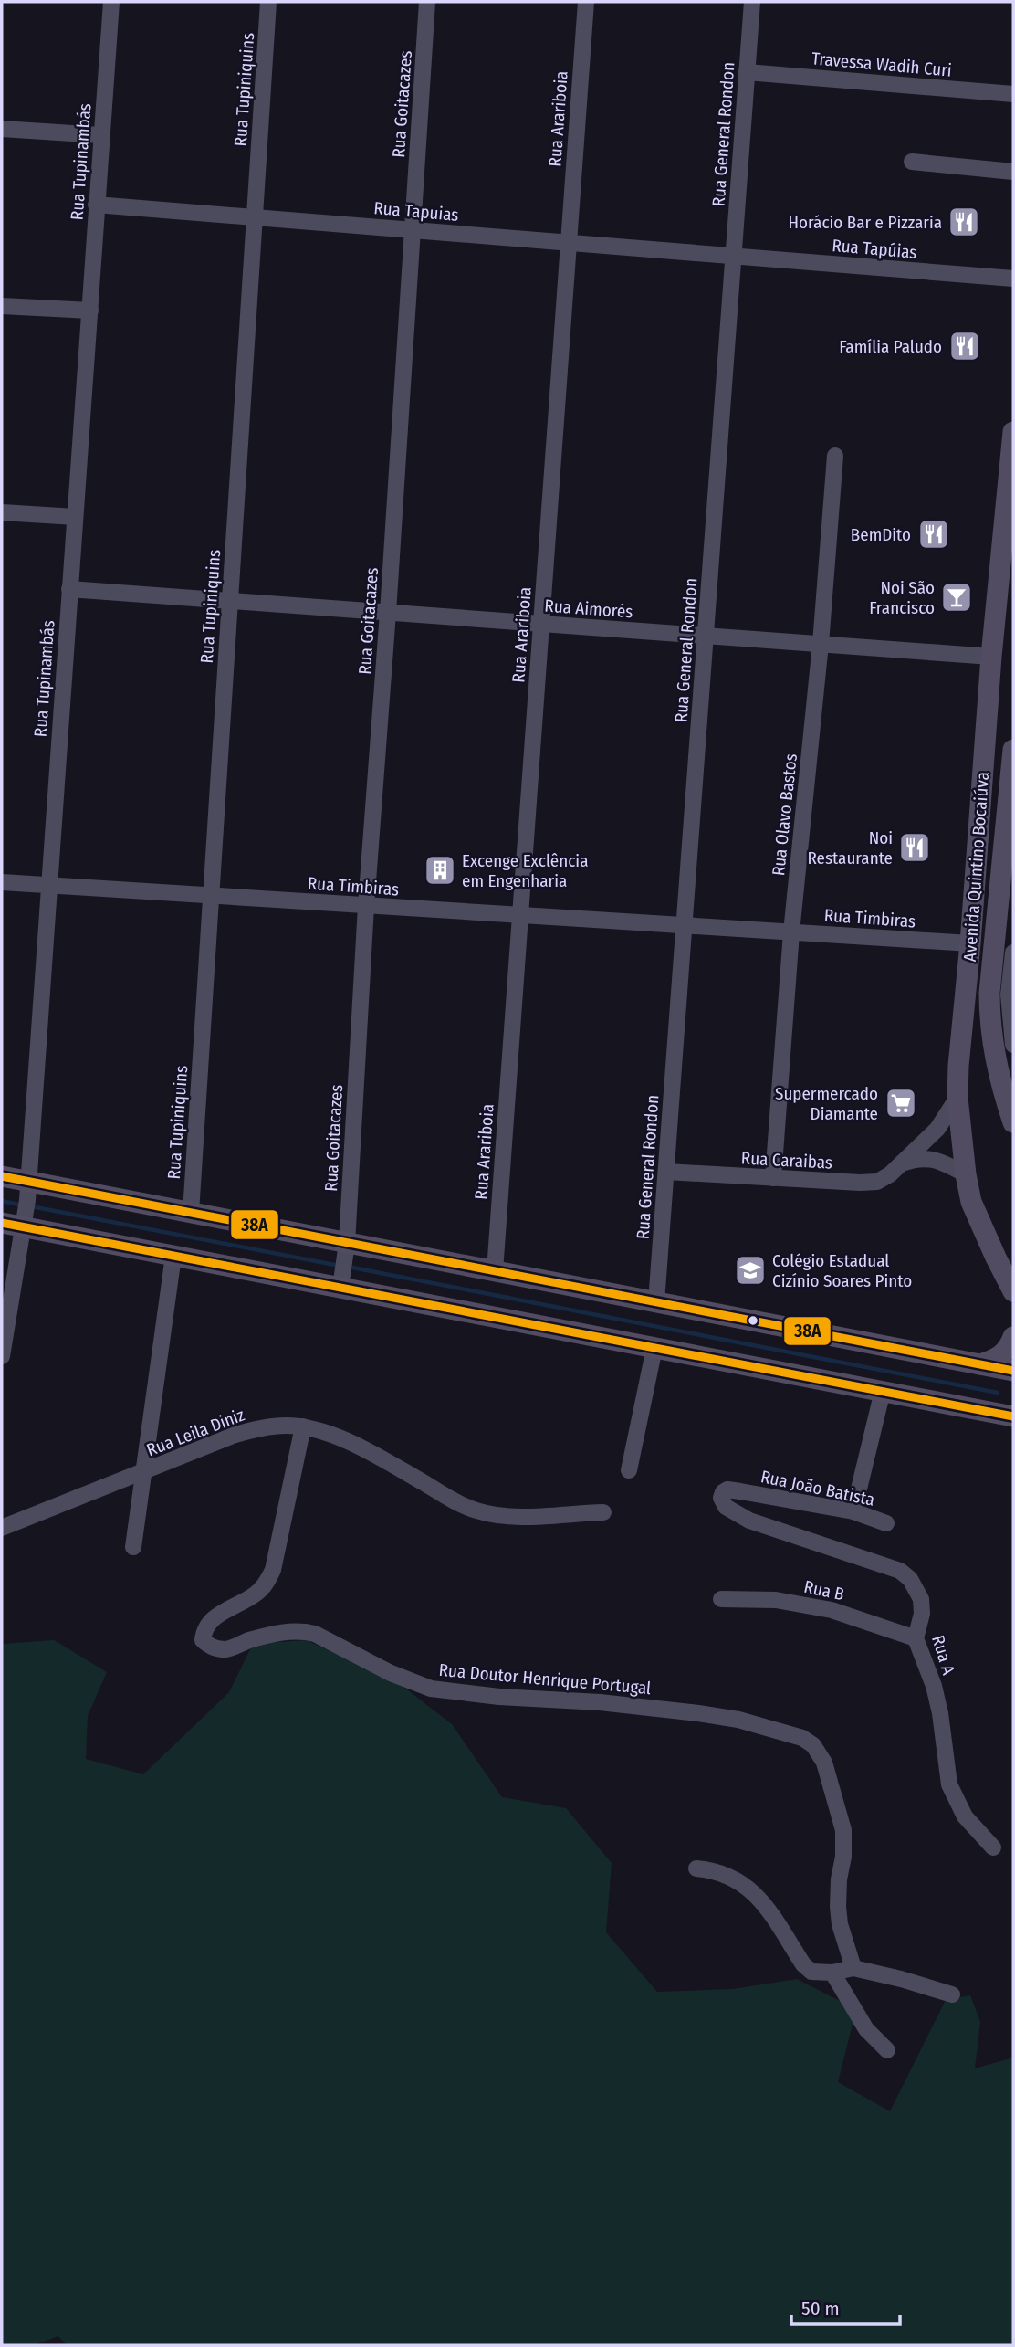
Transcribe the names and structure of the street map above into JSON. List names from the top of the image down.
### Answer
{
  "streets": {
    "main road": ["Avenida Quintino Bocaiúva"],
    "street": [
      "Travessa Wadih Curi",
      "Rua Tupiniquins",
      "Rua Goitacazes",
      "Rua Arariboia",
      "Rua General Rondon",
      "Rua Tupinambás",
      "Rua Tapuias",
      "Rua Tapúias",
      "Rua Aimorés",
      "Rua Olavo Bastos",
      "Rua Timbiras",
      "Rua Caraibas",
      "Rua Leila Diniz",
      "Rua João Batista",
      "Rua B",
      "Rua A",
      "Rua Doutor Henrique Portugal"
    ]
  },
  "crossings": [
    ["Travessa Wadih Curi", "Rua General Rondon"],
    ["Rua Tupiniquins", "Rua Tapuias"],
    ["Rua Tupiniquins", "Rua Aimorés"],
    ["Rua Tupiniquins", "Rua Timbiras"],
    ["Rua Goitacazes", "Rua Tapuias"],
    ["Rua Goitacazes", "Rua Aimorés"],
    ["Rua Goitacazes", "Rua Timbiras"],
    ["Rua Arariboia", "Rua Tapuias"],
    ["Rua Arariboia", "Rua Aimorés"],
    ["Rua Arariboia", "Rua Timbiras"],
    ["Rua General Rondon", "Rua Tapuias"],
    ["Rua General Rondon", "Rua Tapúias"],
    ["Rua General Rondon", "Rua Aimorés"],
    ["Rua General Rondon", "Rua Timbiras"],
    ["Rua General Rondon", "Rua Caraibas"],
    ["Rua Tupinambás", "Rua Tapuias"],
    ["Rua Tupinambás", "Rua Aimorés"],
    ["Rua Tupinambás", "Rua Timbiras"],
    ["Rua Tapuias", "Rua Tapúias"],
    ["Rua Aimorés", "Rua Olavo Bastos"],
    ["Rua Aimorés", "Avenida Quintino Bocaiúva"],
    ["Rua Olavo Bastos", "Rua Timbiras"],
    ["Rua Olavo Bastos", "Rua Caraibas"],
    ["Avenida Quintino Bocaiúva", "Rua Timbiras"],
    ["Avenida Quintino Bocaiúva", "Rua Caraibas"],
    ["Rua Leila Diniz", "Rua Doutor Henrique Portugal"],
    ["Rua João Batista", "Rua A"],
    ["Rua B", "Rua A"]
  ],
  "places": {
    "restaurant": [
      "Horácio Bar e Pizzaria",
      "Família Paludo",
      "BemDito",
      "Noi Restaurante"
    ],
    "bar": ["Noi São Francisco"],
    "building": ["Excenge Exclência em Engenharia"],
    "supermarket": ["Supermercado Diamante"],
    "school or university": ["Colégio Estadual Cizínio Soares Pinto"]
  },
  "lines": ["transit line 38A"],
  "scale_bar": "50 m"
}
